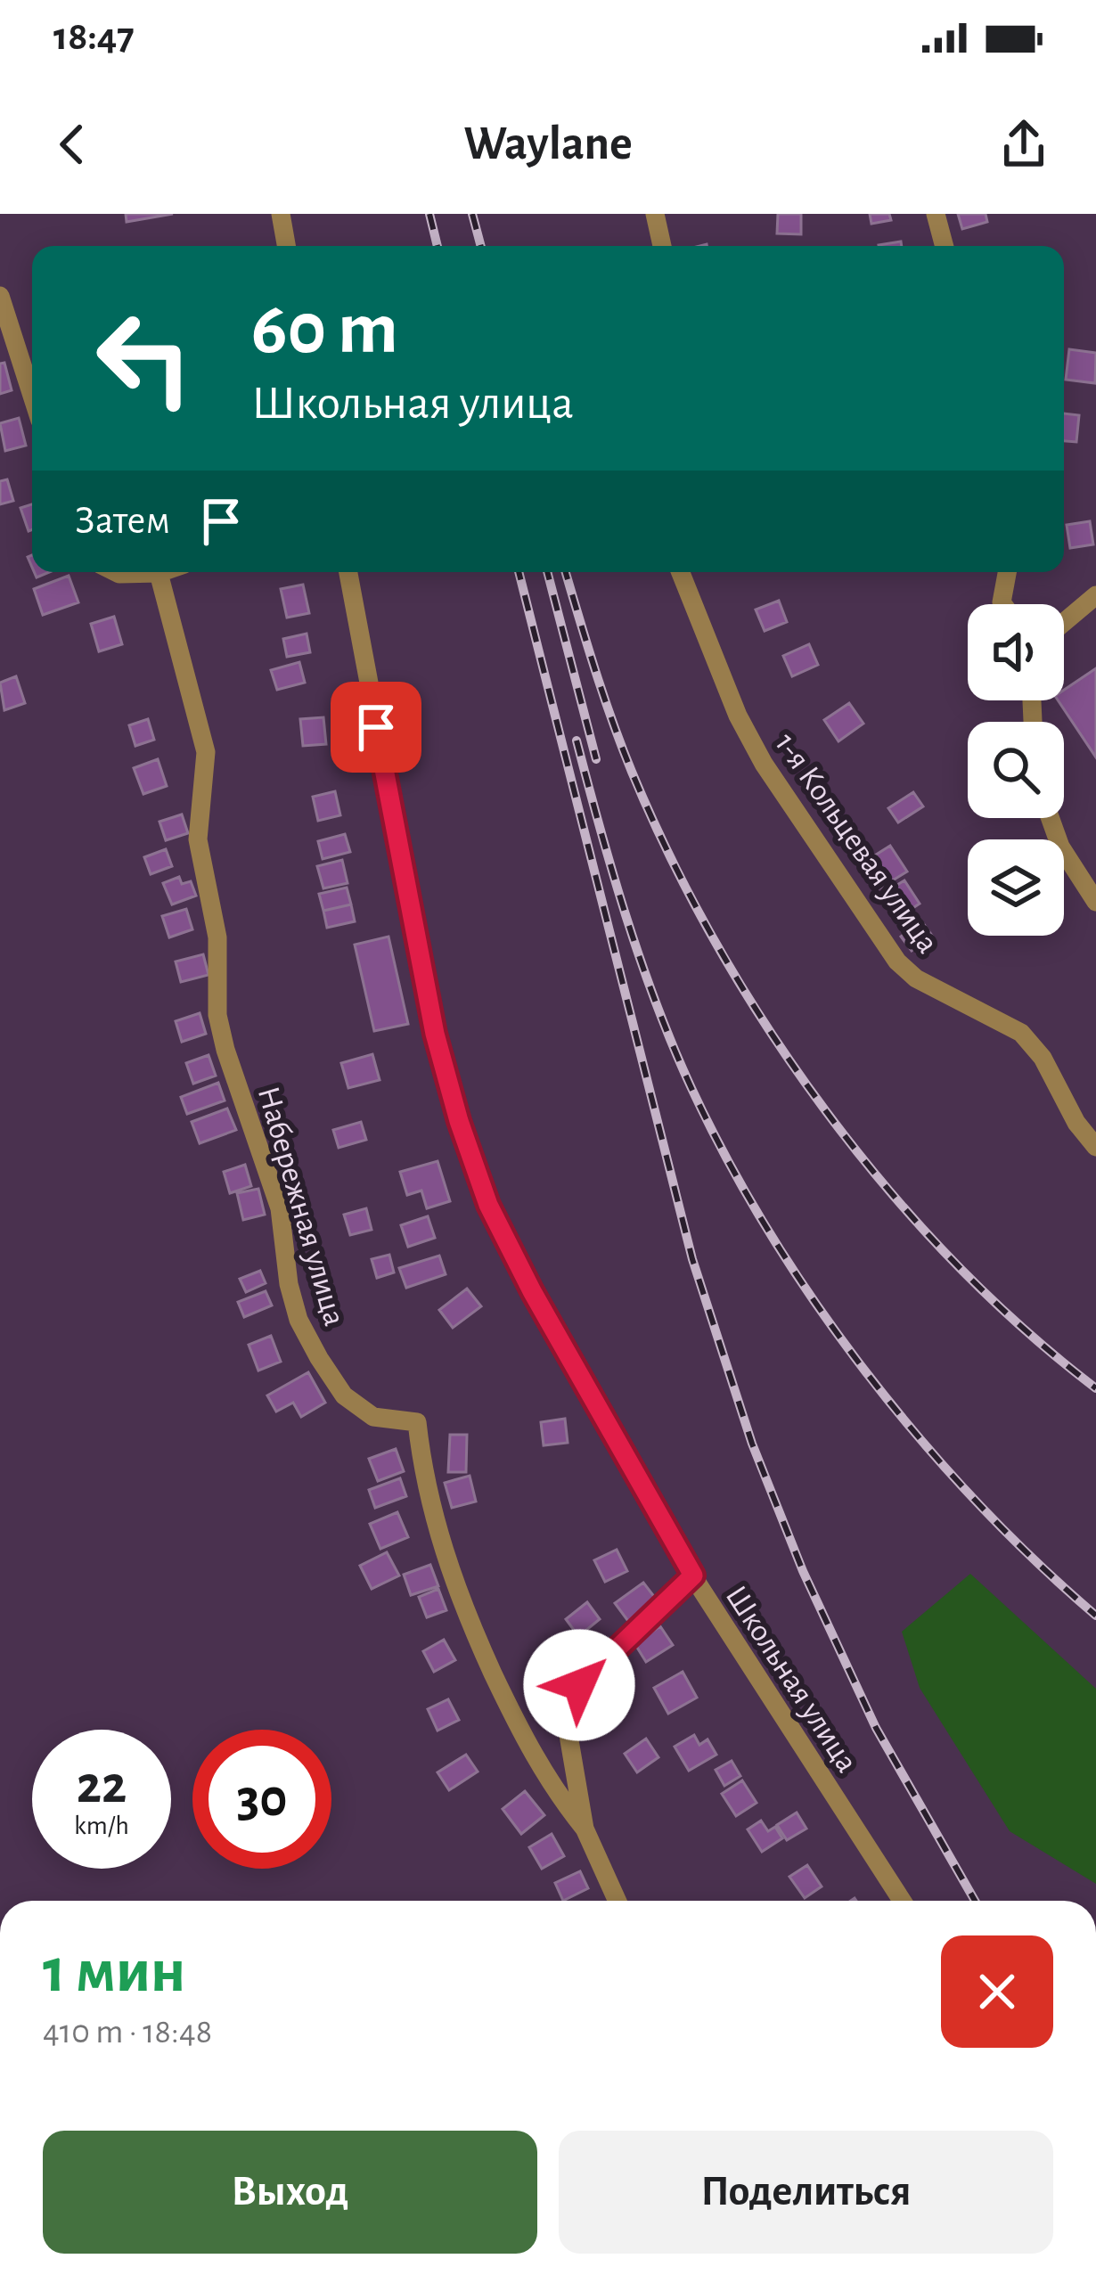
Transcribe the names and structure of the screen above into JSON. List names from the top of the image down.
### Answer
{
  "streets": {
    "street": ["1-я Кольцевая улица", "Набережная улица", "Школьная улица"]
  },
  "crossings": [
    ["Набережная улица", "Школьная улица"]
  ],
  "page": {
    "status": "18:47",
    "header": "Waylane",
    "turn": ["60 m", "Школьная улица"],
    "then": "Затем",
    "speed": "22 km/h",
    "limit": "30",
    "heading": ["1 мин", "410 m · 18:48"],
    "buttons": ["Выход", "Поделиться"]
  }
}
